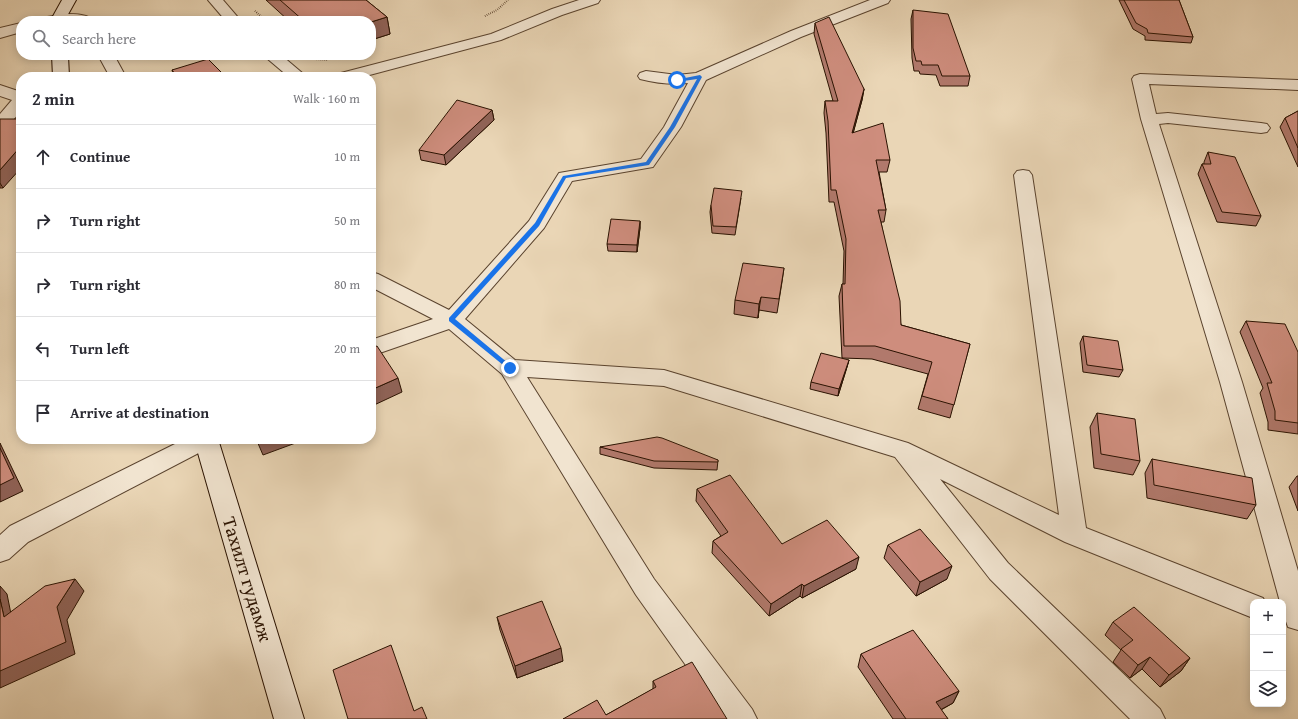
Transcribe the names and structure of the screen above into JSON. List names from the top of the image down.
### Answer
{
  "streets": {
    "street": ["Тахилт гудамж"]
  },
  "page": {
    "search": "Search here",
    "heading": ["2 min", "Walk · 160 m"],
    "list": [
      ["Continue", "10 m"],
      ["Turn right", "50 m"],
      ["Turn right", "80 m"],
      ["Turn left", "20 m"],
      "Arrive at destination"
    ],
    "map_buttons": ["+", "−"]
  }
}
